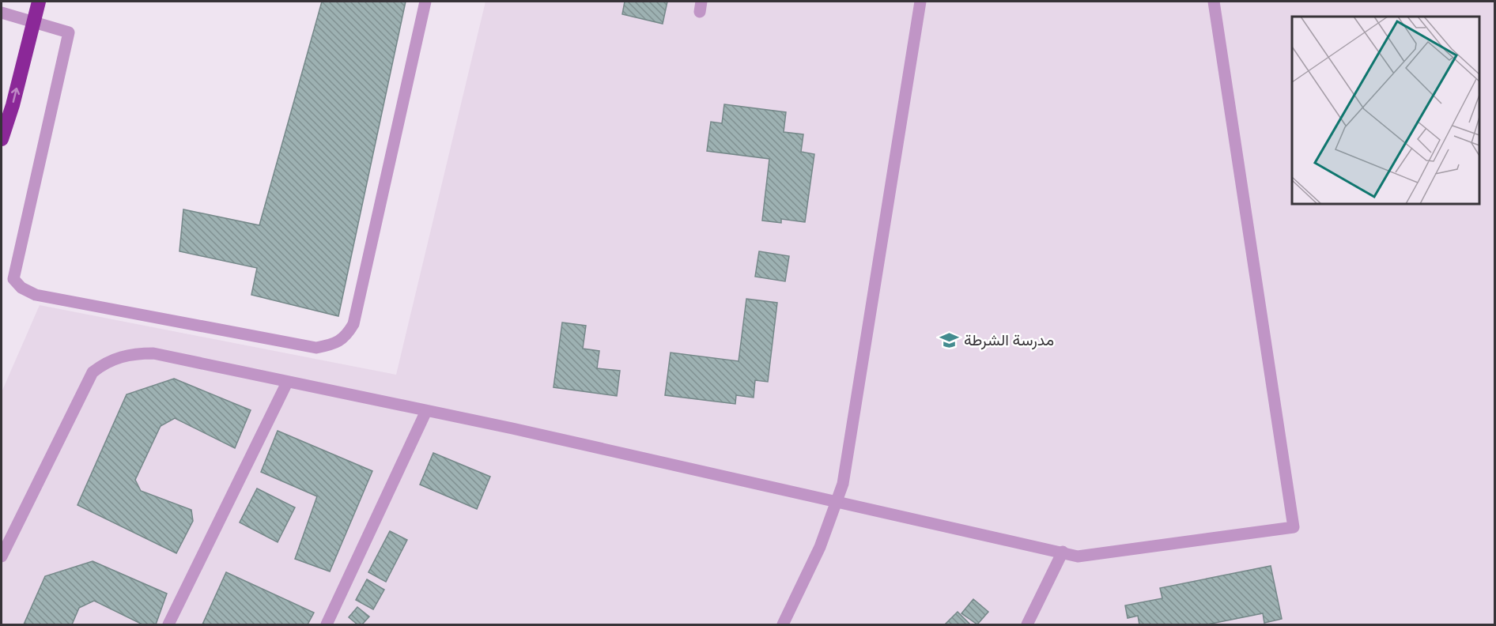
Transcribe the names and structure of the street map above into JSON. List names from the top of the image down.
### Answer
{
  "places": {
    "school or university": ["مدرسة الشرطة"]
  }
}
